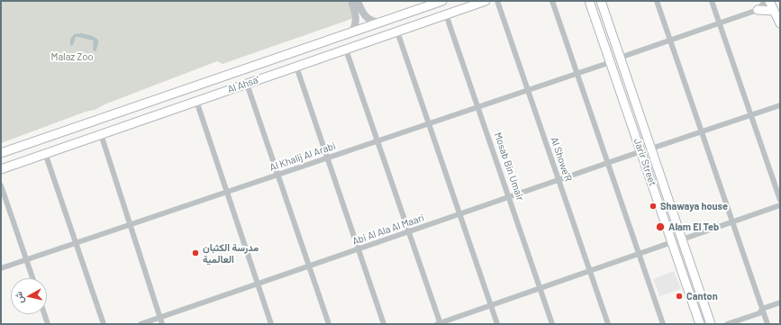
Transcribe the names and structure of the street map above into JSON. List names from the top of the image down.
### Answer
{
  "streets": {
    "main road": ["Al Ahsa'", "Jarir Street"],
    "street": [
      "Al Khalij Al Arabi",
      "Al Showe'R",
      "Mosab Bin Umair",
      "Abi Al Ala Al Maari"
    ]
  },
  "crossings": [
    ["Al Ahsa'", "Mosab Bin Umair"],
    ["Al Khalij Al Arabi", "Al Showe'R"],
    ["Al Khalij Al Arabi", "Jarir Street"],
    ["Al Khalij Al Arabi", "Mosab Bin Umair"],
    ["Al Showe'R", "Abi Al Ala Al Maari"],
    ["Jarir Street", "Abi Al Ala Al Maari"],
    ["Mosab Bin Umair", "Abi Al Ala Al Maari"]
  ],
  "parks": ["Malaz Zoo"],
  "places": [
    "Shawaya house",
    "Alam El Teb",
    "مدرسة الكثبان العالمية",
    "Canton"
  ],
  "north": "left"
}
